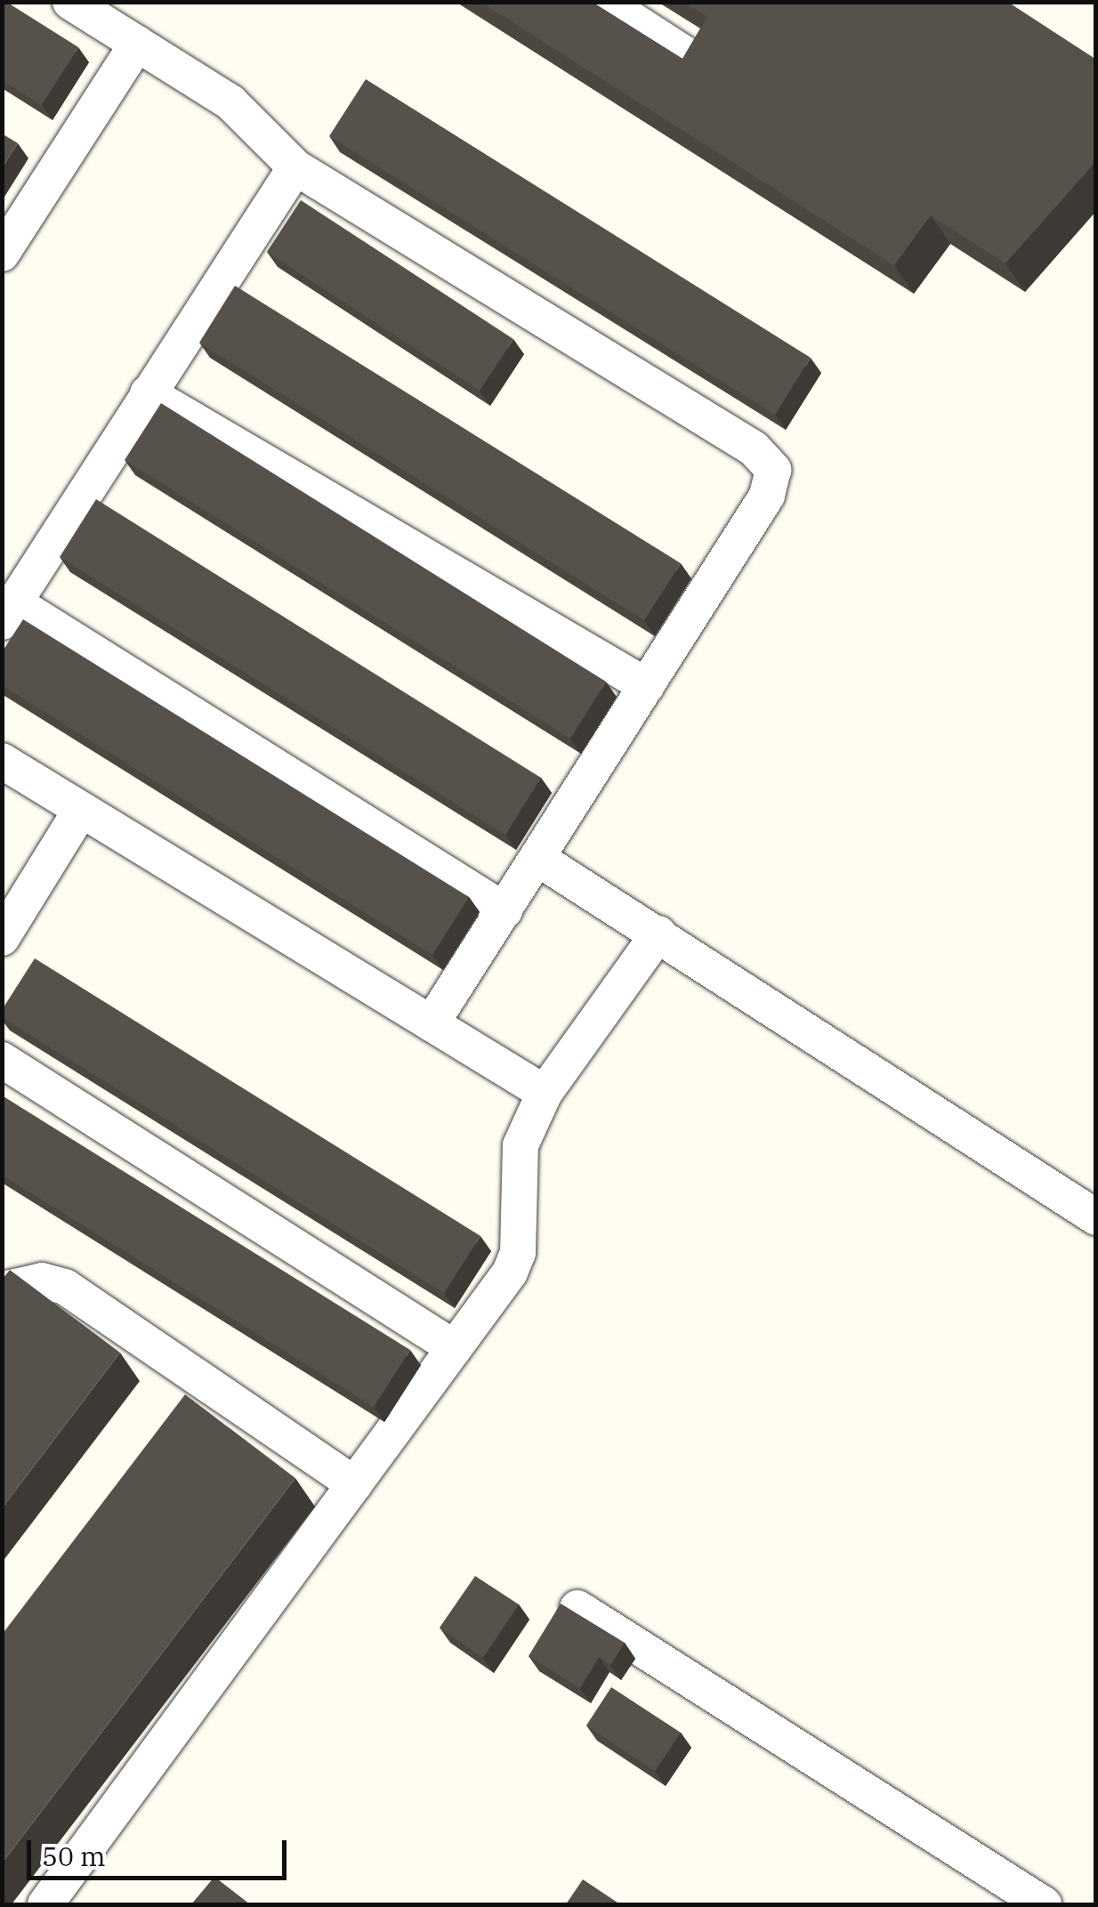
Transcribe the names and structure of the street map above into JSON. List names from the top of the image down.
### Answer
{
  "scale_bar": "50 m"
}
